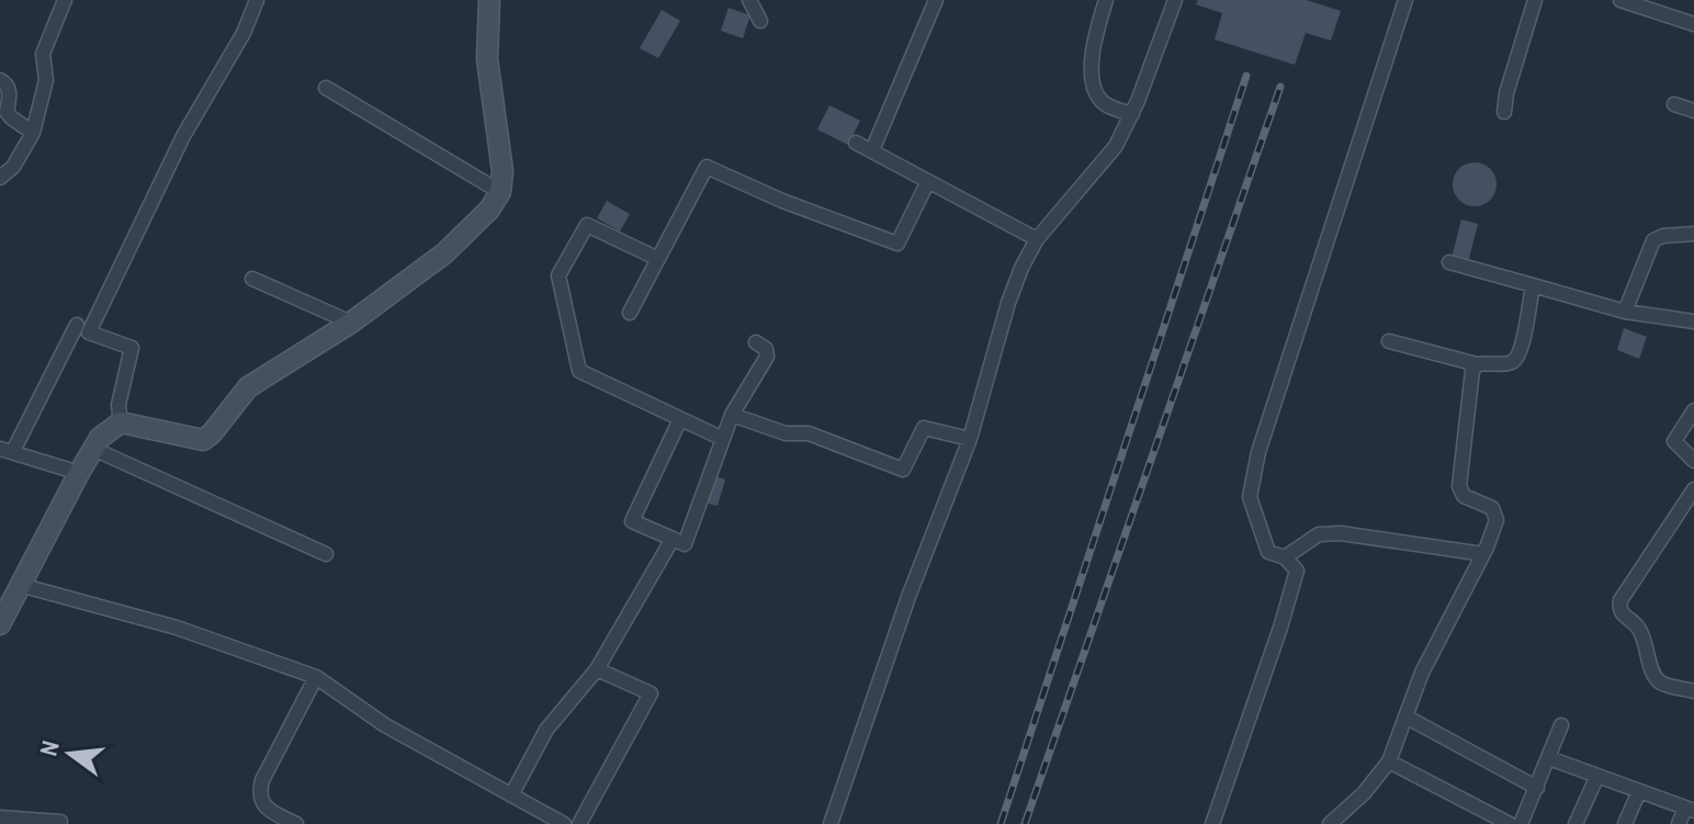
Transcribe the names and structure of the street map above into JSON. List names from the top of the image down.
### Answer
{
  "north": "left"
}
